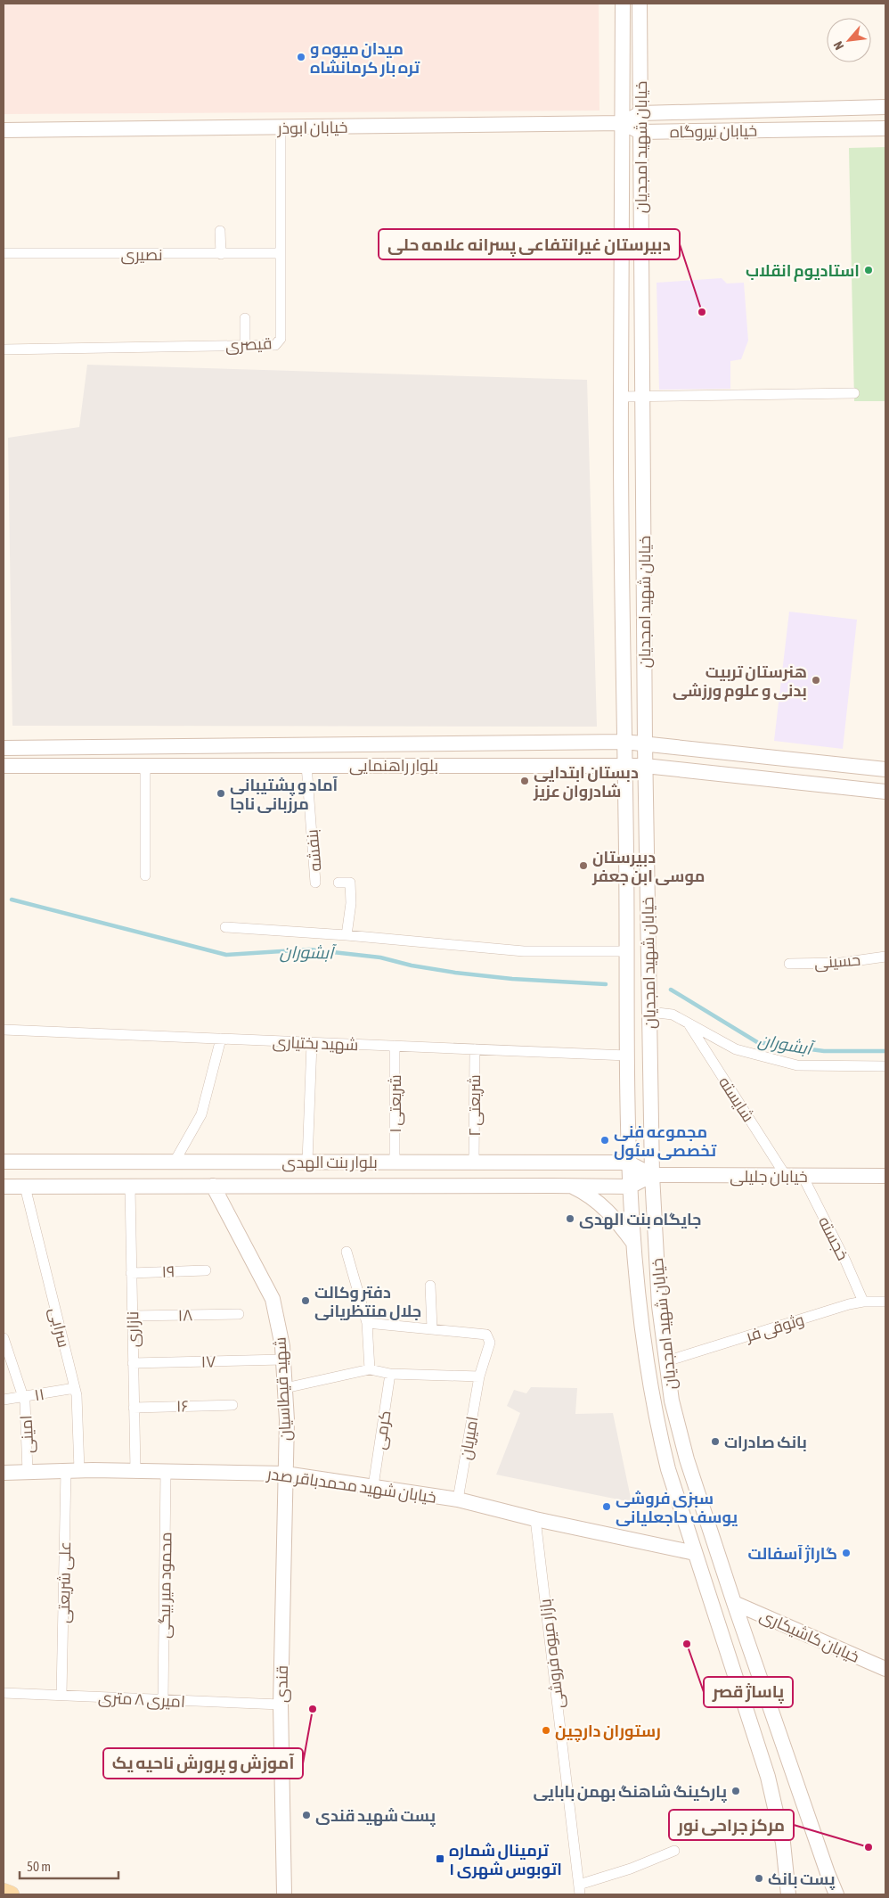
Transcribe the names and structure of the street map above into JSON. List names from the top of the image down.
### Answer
{
  "streets": {
    "main road": [
      "خیابان ابوذر",
      "خیابان نیروگاه",
      "خیابان شهید امجدیان",
      "بلوار راهنمایی",
      "بلوار بنت الهدی",
      "خیابان جلیلی",
      "شهید قیطاسیان",
      "خیابان شهید محمدباقر صدر",
      "خیابان کاشیکاری",
      "قندی"
    ],
    "street": [
      "نصیری",
      "قیصری",
      "بنفشه",
      "حسینی",
      "شهید بختیاری",
      "شایسته",
      "شریعتی ۱",
      "شریعتی ۲",
      "خجسته",
      "۱۹",
      "۱۸",
      "سرابی",
      "وثوقی فر",
      "نازاری",
      "۱۷",
      "۱۱",
      "۱۶",
      "کرمی",
      "امینی",
      "امیریان",
      "علی شریعتی",
      "محمود میر بیگی",
      "بازار میوه فروشی",
      "امیری ۸ متری"
    ]
  },
  "crossings": [
    ["خیابان ابوذر", "خیابان نیروگاه"],
    ["خیابان ابوذر", "خیابان شهید امجدیان"],
    ["خیابان ابوذر", "قیصری"],
    ["خیابان نیروگاه", "خیابان شهید امجدیان"],
    ["خیابان شهید امجدیان", "بلوار راهنمایی"],
    ["خیابان شهید امجدیان", "شهید بختیاری"],
    ["خیابان شهید امجدیان", "بلوار بنت الهدی"],
    ["خیابان شهید امجدیان", "خیابان جلیلی"],
    ["خیابان شهید امجدیان", "وثوقی فر"],
    ["خیابان شهید امجدیان", "خیابان شهید محمدباقر صدر"],
    ["خیابان شهید امجدیان", "خیابان کاشیکاری"],
    ["نصیری", "قیصری"],
    ["بلوار راهنمایی", "بنفشه"],
    ["شهید بختیاری", "شریعتی ۱"],
    ["شهید بختیاری", "شریعتی ۲"],
    ["شایسته", "خیابان جلیلی"],
    ["شریعتی ۱", "بلوار بنت الهدی"],
    ["شریعتی ۲", "بلوار بنت الهدی"],
    ["بلوار بنت الهدی", "خیابان جلیلی"],
    ["بلوار بنت الهدی", "سرابی"],
    ["بلوار بنت الهدی", "نازاری"],
    ["بلوار بنت الهدی", "شهید قیطاسیان"],
    ["خیابان جلیلی", "خجسته"],
    ["خجسته", "وثوقی فر"],
    ["۱۹", "نازاری"],
    ["۱۸", "نازاری"],
    ["سرابی", "۱۱"],
    ["سرابی", "خیابان شهید محمدباقر صدر"],
    ["سرابی", "علی شریعتی"],
    ["نازاری", "۱۷"],
    ["نازاری", "۱۶"],
    ["نازاری", "خیابان شهید محمدباقر صدر"],
    ["۱۷", "شهید قیطاسیان"],
    ["شهید قیطاسیان", "خیابان شهید محمدباقر صدر"],
    ["شهید قیطاسیان", "قندی"],
    ["۱۱", "امینی"],
    ["کرمی", "خیابان شهید محمدباقر صدر"],
    ["امینی", "خیابان شهید محمدباقر صدر"],
    ["امیریان", "خیابان شهید محمدباقر صدر"],
    ["خیابان شهید محمدباقر صدر", "علی شریعتی"],
    ["خیابان شهید محمدباقر صدر", "محمود میر بیگی"],
    ["خیابان شهید محمدباقر صدر", "بازار میوه فروشی"],
    ["خیابان شهید محمدباقر صدر", "قندی"],
    ["علی شریعتی", "امیری ۸ متری"],
    ["محمود میر بیگی", "امیری ۸ متری"],
    ["قندی", "امیری ۸ متری"]
  ],
  "water": ["آبشوران"],
  "places": {
    "other": [
      "میدان میوه و تره بار کرمانشاه",
      "استادیوم انقلاب",
      "دبیرستان غیرانتفاعی پسرانه علامه حلی",
      "هنرستان تربیت بدنی و علوم ورزشی",
      "دبستان ابتدایی شادروان عزیز",
      "آماد و پشتیبانی مرزبانی ناجا",
      "دبیرستان موسی ابن جعفر",
      "مجموعه فنی تخصصی سئول",
      "جایگاه بنت الهدی",
      "دفتر وکالت جلال منتظریانی",
      "بانک صادرات",
      "سبزی فروشی یوسف حاجعلیانی",
      "گاراژ آسفالت",
      "پاساژ قصر",
      "آموزش و پرورش ناحیه یک",
      "رستوران دارچین",
      "پارکینگ شاهنگ بهمن بابایی",
      "پست شهید قندی",
      "مرکز جراحی نور",
      "پست بانک"
    ],
    "transit": ["ترمینال شماره ۱ اتوبوس شهری"]
  },
  "scale_bar": "50 m",
  "north": "bottom left"
}
